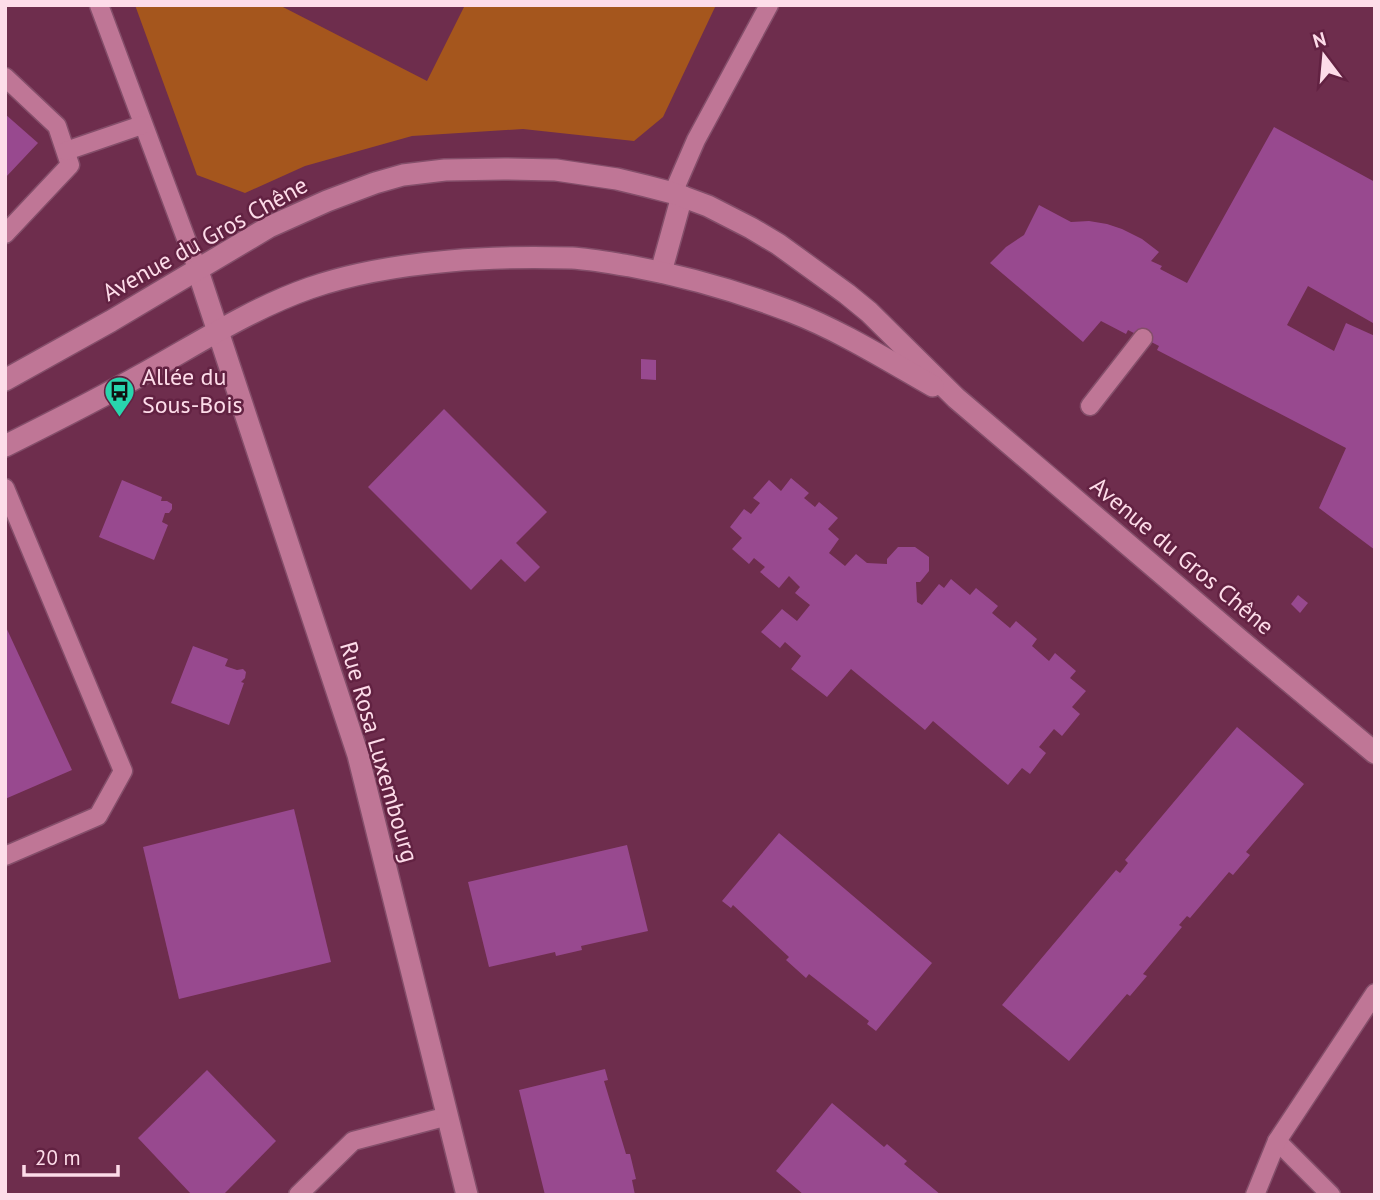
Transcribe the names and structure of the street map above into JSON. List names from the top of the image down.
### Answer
{
  "streets": {
    "street": ["Avenue du Gros Chêne", "Rue Rosa Luxembourg"]
  },
  "crossings": [
    ["Avenue du Gros Chêne", "Rue Rosa Luxembourg"]
  ],
  "places": {
    "bus stop": ["Allée du Sous-Bois"]
  },
  "scale_bar": "20 m",
  "north": "top"
}
